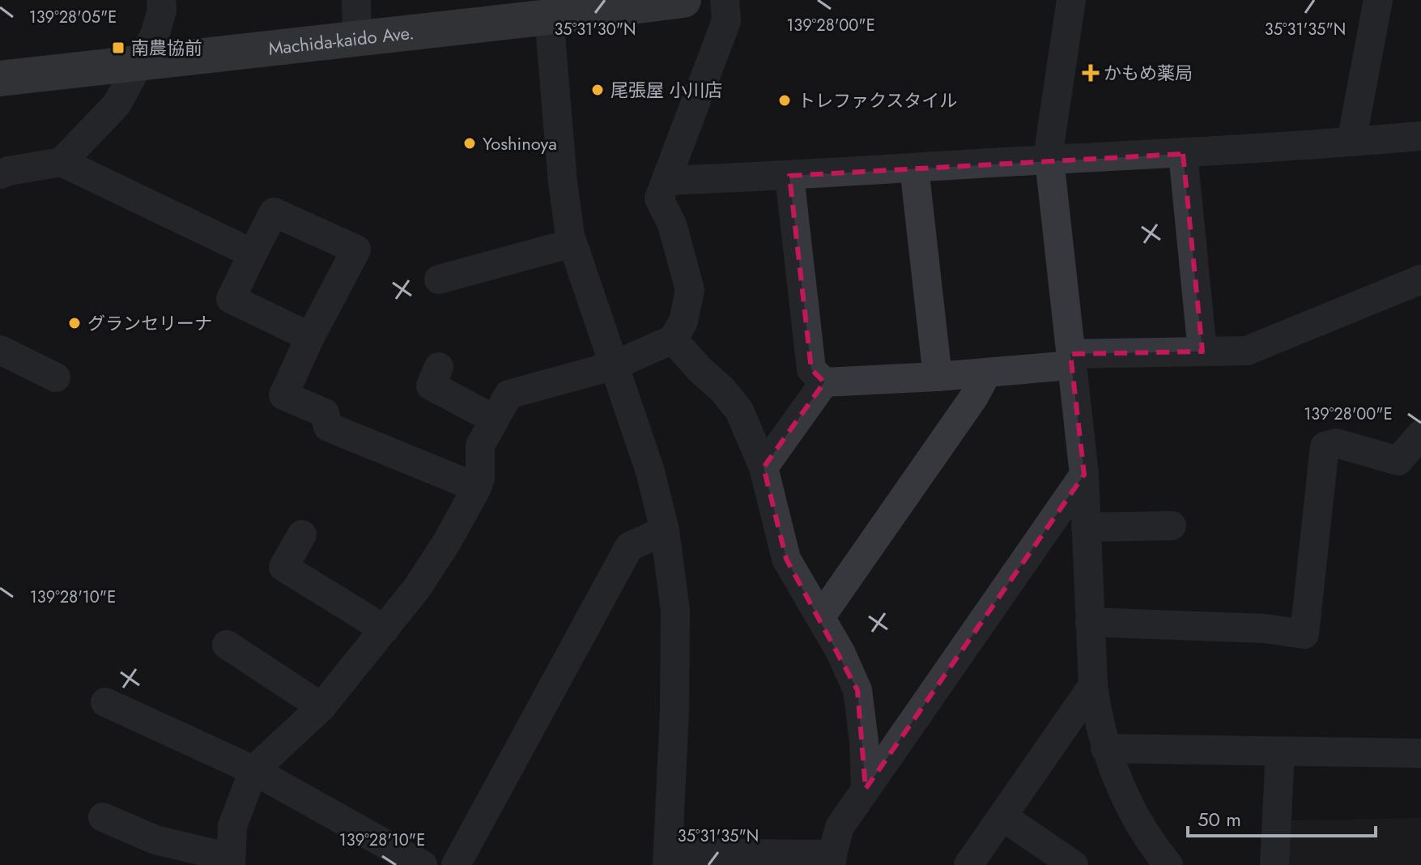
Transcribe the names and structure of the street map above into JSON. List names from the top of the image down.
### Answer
{
  "streets": {
    "main road": ["Machida-kaido Ave."]
  },
  "places": {
    "transit": ["南農協前"],
    "health": ["かもめ薬局"],
    "other": [
      "尾張屋 小川店",
      "トレファクスタイル",
      "Yoshinoya",
      "グランセリーナ"
    ]
  },
  "scale_bar": "50 m",
  "coordinates": [
    "139°28'05\"E",
    "139°28'00\"E",
    "35°31'30\"N",
    "35°31'35\"N",
    "139°28'10\"E"
  ]
}
